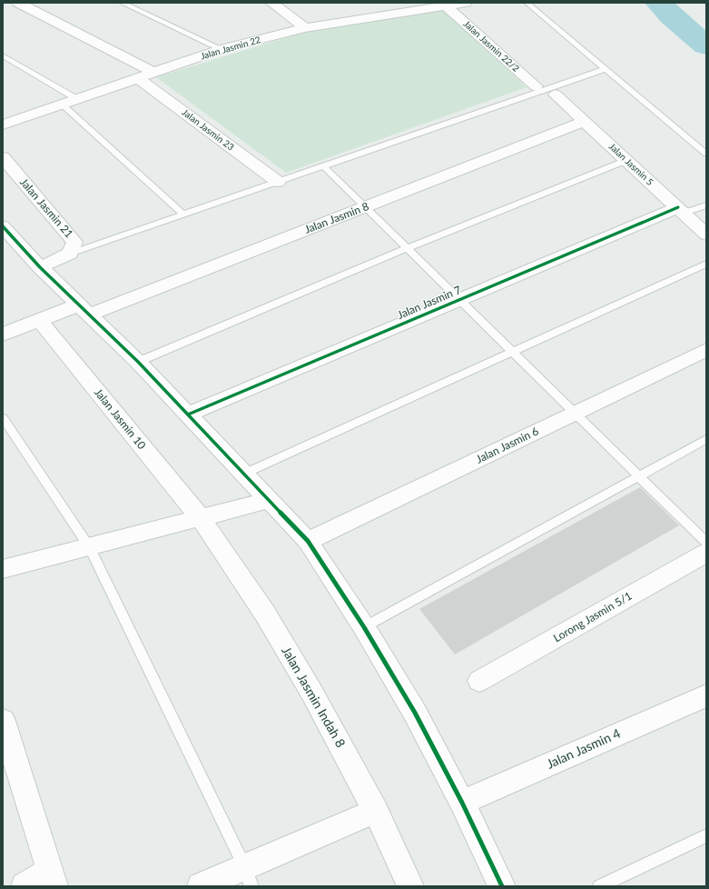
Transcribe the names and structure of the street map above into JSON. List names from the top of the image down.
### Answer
{
  "streets": {
    "street": [
      "Jalan Jasmin 22/2",
      "Jalan Jasmin 22",
      "Jalan Jasmin 23",
      "Jalan Jasmin 5",
      "Jalan Jasmin 21",
      "Jalan Jasmin 8",
      "Jalan Jasmin 7",
      "Jalan Jasmin 10",
      "Jalan Jasmin 6",
      "Lorong Jasmin 5/1",
      "Jalan Jasmin Indah 8",
      "Jalan Jasmin 4"
    ]
  },
  "crossings": [
    ["Jalan Jasmin 22/2", "Jalan Jasmin 22"],
    ["Jalan Jasmin 22", "Jalan Jasmin 23"],
    ["Jalan Jasmin 5", "Jalan Jasmin 8"],
    ["Jalan Jasmin 5", "Jalan Jasmin 7"],
    ["Jalan Jasmin 8", "Jalan Jasmin 10"],
    ["Jalan Jasmin 10", "Jalan Jasmin Indah 8"]
  ]
}
